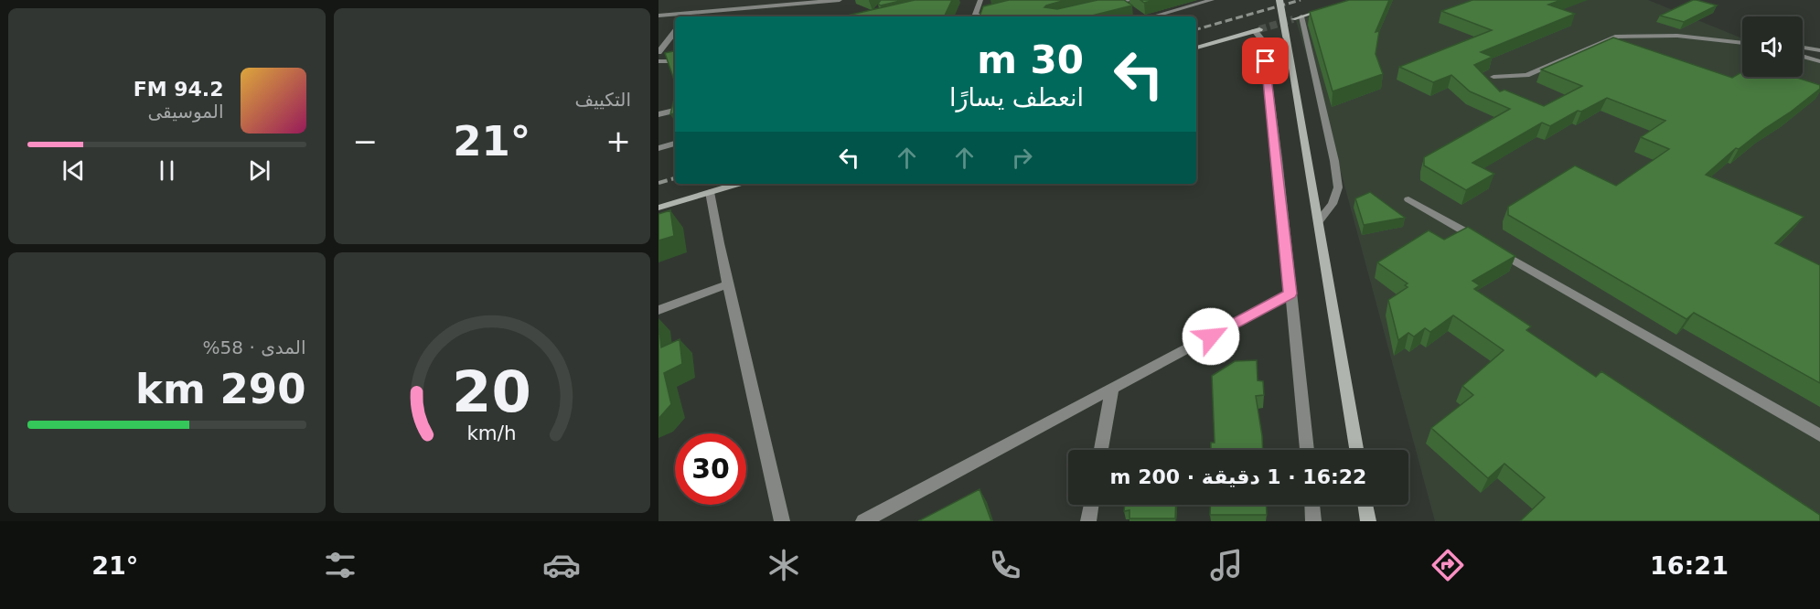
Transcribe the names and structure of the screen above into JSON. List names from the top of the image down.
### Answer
{
  "page": {
    "tile": [
      "التكييف",
      ["المدى · 58%", "290 km"]
    ],
    "turn": ["30 m", "انعطف يسارًا"],
    "song": ["94.2 FM", "الموسيقى"],
    "heat": ["−", "21°", "+"],
    "limit": "30",
    "trip": "16:22 · 1 دقيقة · 200 m",
    "tabs": ["16:21", "21°"],
    "gauge": ["20", "km/h"]
  }
}
